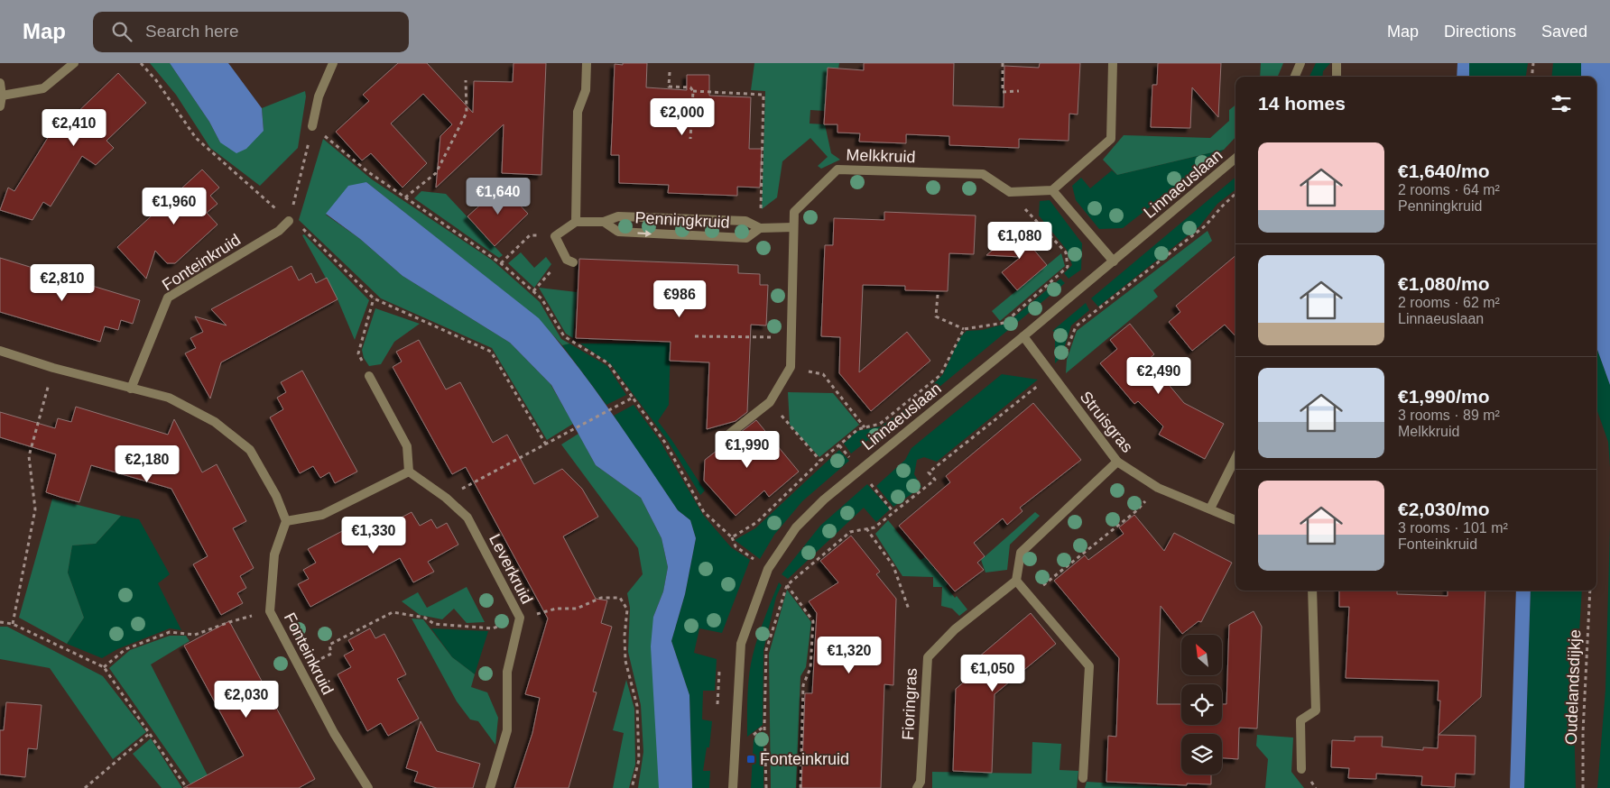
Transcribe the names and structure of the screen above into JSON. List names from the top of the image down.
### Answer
{
  "streets": {
    "street": [
      "Melkkruid",
      "Linnaeuslaan",
      "Penningkruid",
      "Fonteinkruid",
      "Struisgras",
      "Leverkruid",
      "Fioringras"
    ],
    "path": ["Oudelandsdijkje"]
  },
  "crossings": [
    ["Melkkruid", "Penningkruid"],
    ["Linnaeuslaan", "Struisgras"]
  ],
  "places": {
    "transit": ["Fonteinkruid"]
  },
  "north": "top left",
  "page": {
    "header": "Map",
    "search": "Search here",
    "nav": ["Map", "Directions", "Saved"],
    "heading": "14 homes",
    "price": [
      "€2,000",
      "€2,410",
      "€1,640",
      "€1,960",
      "€1,080",
      "€2,810",
      "€986",
      "€2,490",
      "€1,990",
      "€2,180",
      "€1,330",
      "€1,320",
      "€1,050",
      "€2,030"
    ],
    "list": [
      {
        "name": "€1,640/mo",
        "note": "2 rooms · 64 m² · Penningkruid"
      },
      {
        "name": "€1,080/mo",
        "note": "2 rooms · 62 m² · Linnaeuslaan"
      },
      {
        "name": "€1,990/mo",
        "note": "3 rooms · 89 m² · Melkkruid"
      },
      {
        "name": "€2,030/mo",
        "note": "3 rooms · 101 m² · Fonteinkruid"
      }
    ]
  }
}
